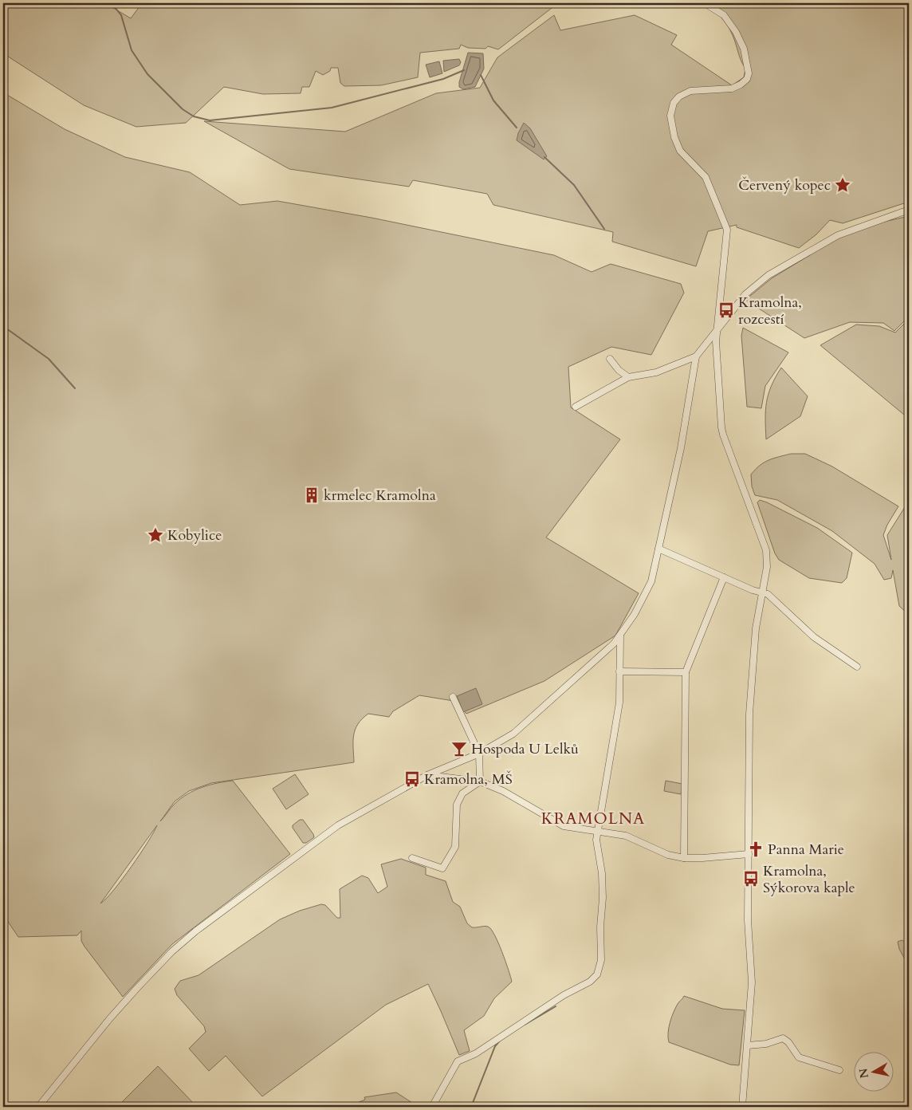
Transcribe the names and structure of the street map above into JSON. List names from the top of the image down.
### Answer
{
  "districts": ["KRAMOLNA"],
  "places": {
    "place": ["Červený kopec", "Kobylice"],
    "bus stop": ["Kramolna, rozcestí", "Kramolna, MŠ", "Kramolna, Sýkorova kaple"],
    "building": ["krmelec Kramolna"],
    "bar": ["Hospoda U Lelků"],
    "church": ["Panna Marie"]
  },
  "north": "left"
}
